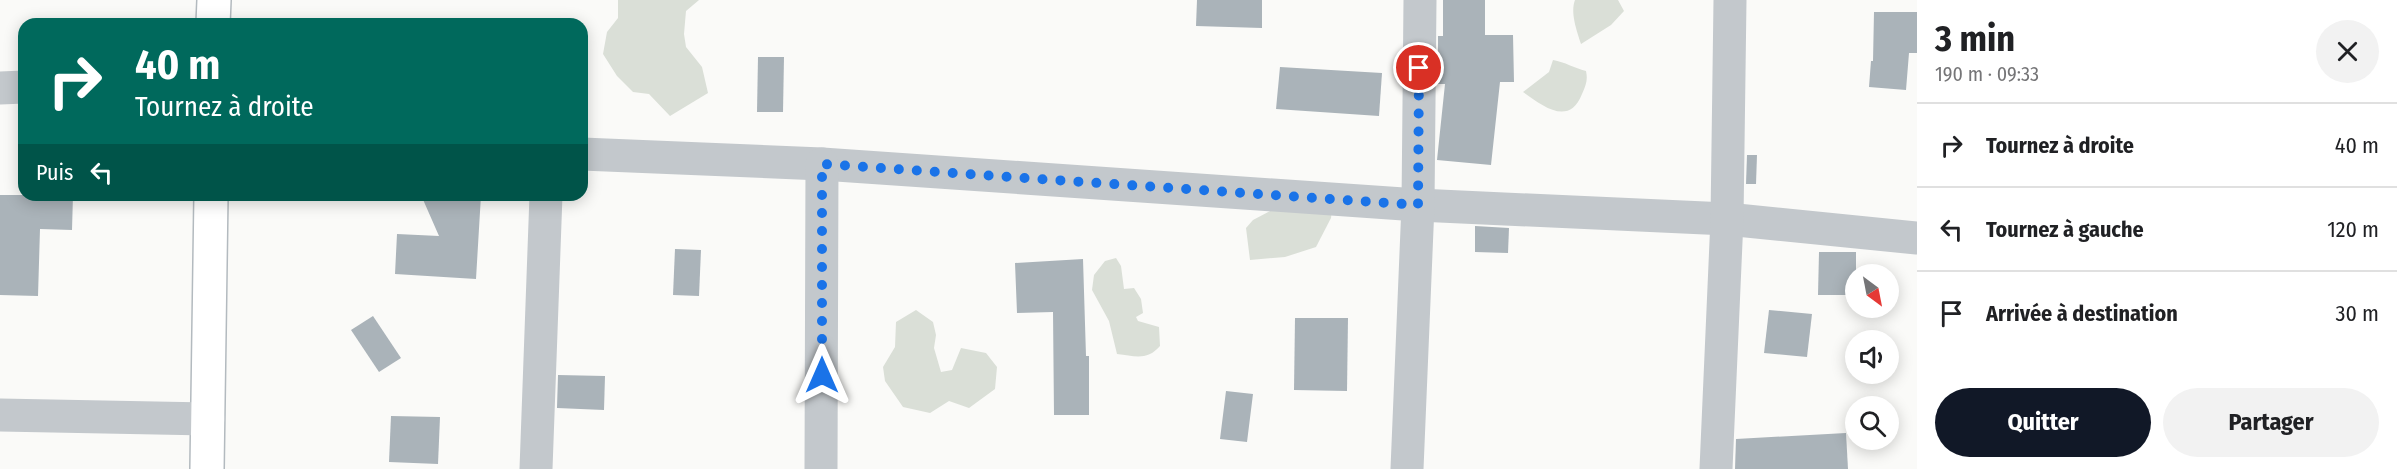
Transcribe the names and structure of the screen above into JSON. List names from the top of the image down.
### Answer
{
  "north": "bottom right",
  "page": {
    "heading": ["3 min", "190 m · 09:33"],
    "turn": ["40 m", "Tournez à droite"],
    "list": [
      {
        "name": "Tournez à droite",
        "value": "40 m"
      },
      {
        "name": "Tournez à gauche",
        "value": "120 m"
      },
      {
        "name": "Arrivée à destination",
        "value": "30 m"
      }
    ],
    "then": "Puis",
    "buttons": ["Quitter", "Partager"]
  }
}
